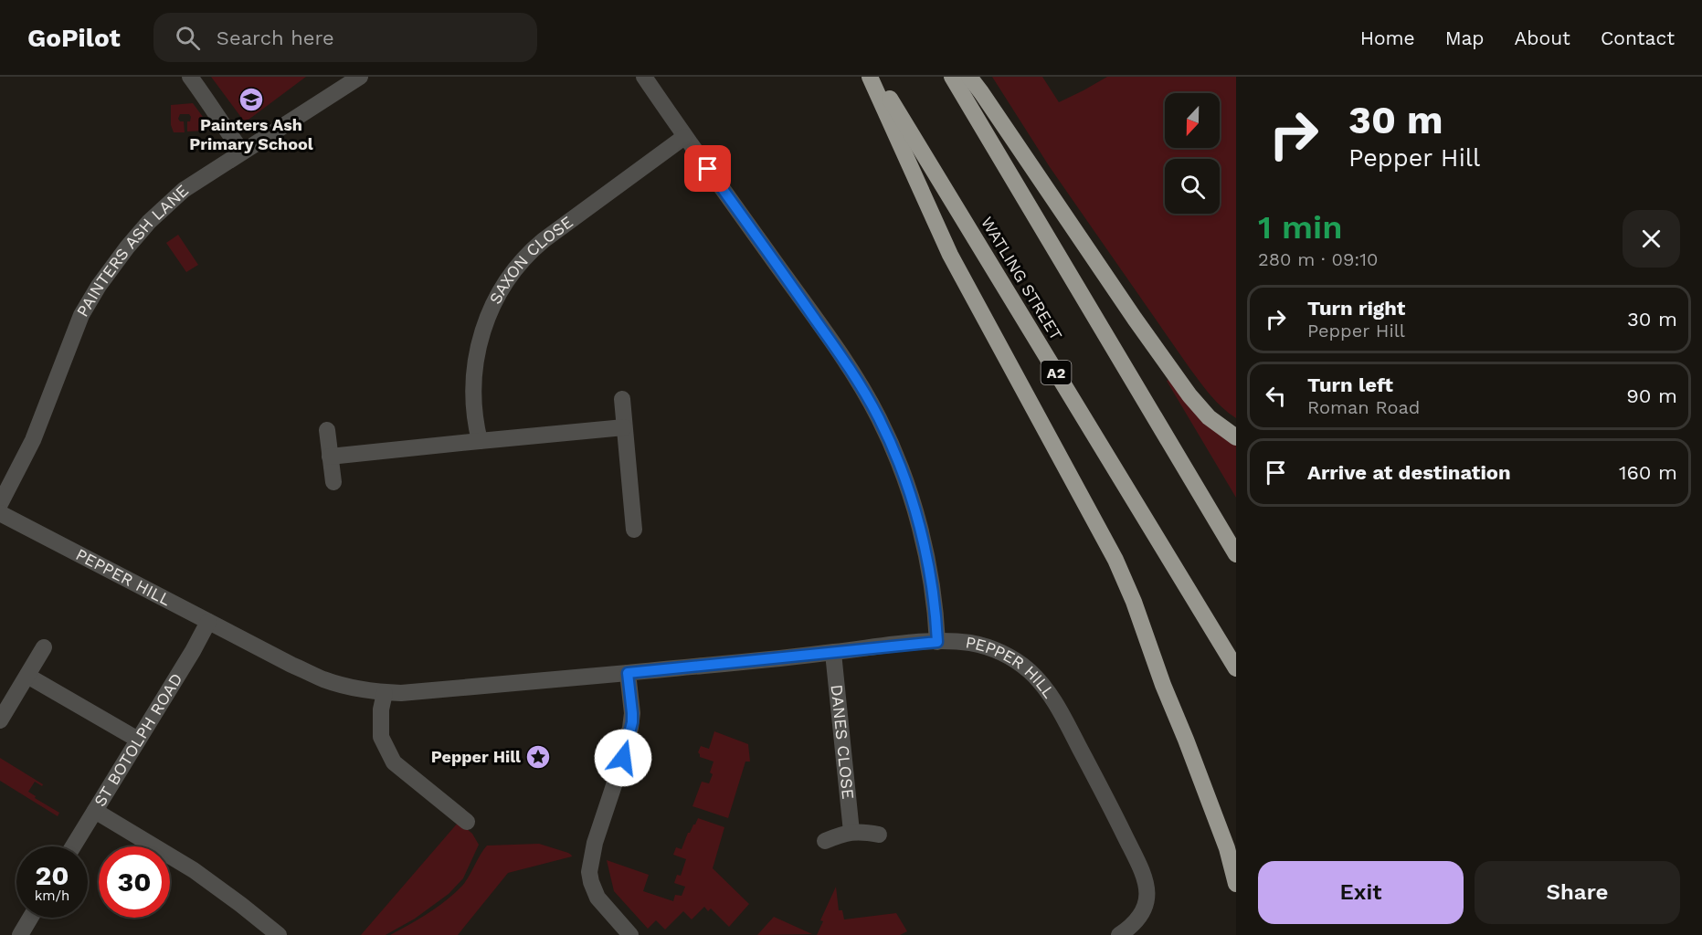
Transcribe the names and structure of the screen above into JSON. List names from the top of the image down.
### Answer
{
  "streets": {
    "highway": ["WATLING STREET", "A2"],
    "street": [
      "PAINTERS ASH LANE",
      "SAXON CLOSE",
      "PEPPER HILL",
      "ST BOTOLPH ROAD",
      "DANES CLOSE"
    ]
  },
  "crossings": [
    ["PEPPER HILL", "ST BOTOLPH ROAD"],
    ["PEPPER HILL", "DANES CLOSE"]
  ],
  "places": {
    "school or university": ["Painters Ash Primary School"],
    "place": ["Pepper Hill"]
  },
  "north": "bottom",
  "page": {
    "header": "GoPilot",
    "search": "Search here",
    "nav": [
      "Home",
      "Map",
      "About",
      "Contact"
    ],
    "turn": ["30 m", "Pepper Hill"],
    "heading": ["1 min", "280 m · 09:10"],
    "list": [
      {
        "name": "Turn right",
        "note": "Pepper Hill",
        "value": "30 m"
      },
      {
        "name": "Turn left",
        "note": "Roman Road",
        "value": "90 m"
      },
      {
        "name": "Arrive at destination",
        "value": "160 m"
      }
    ],
    "speed": "20 km/h",
    "limit": "30",
    "buttons": ["Exit", "Share"]
  }
}
